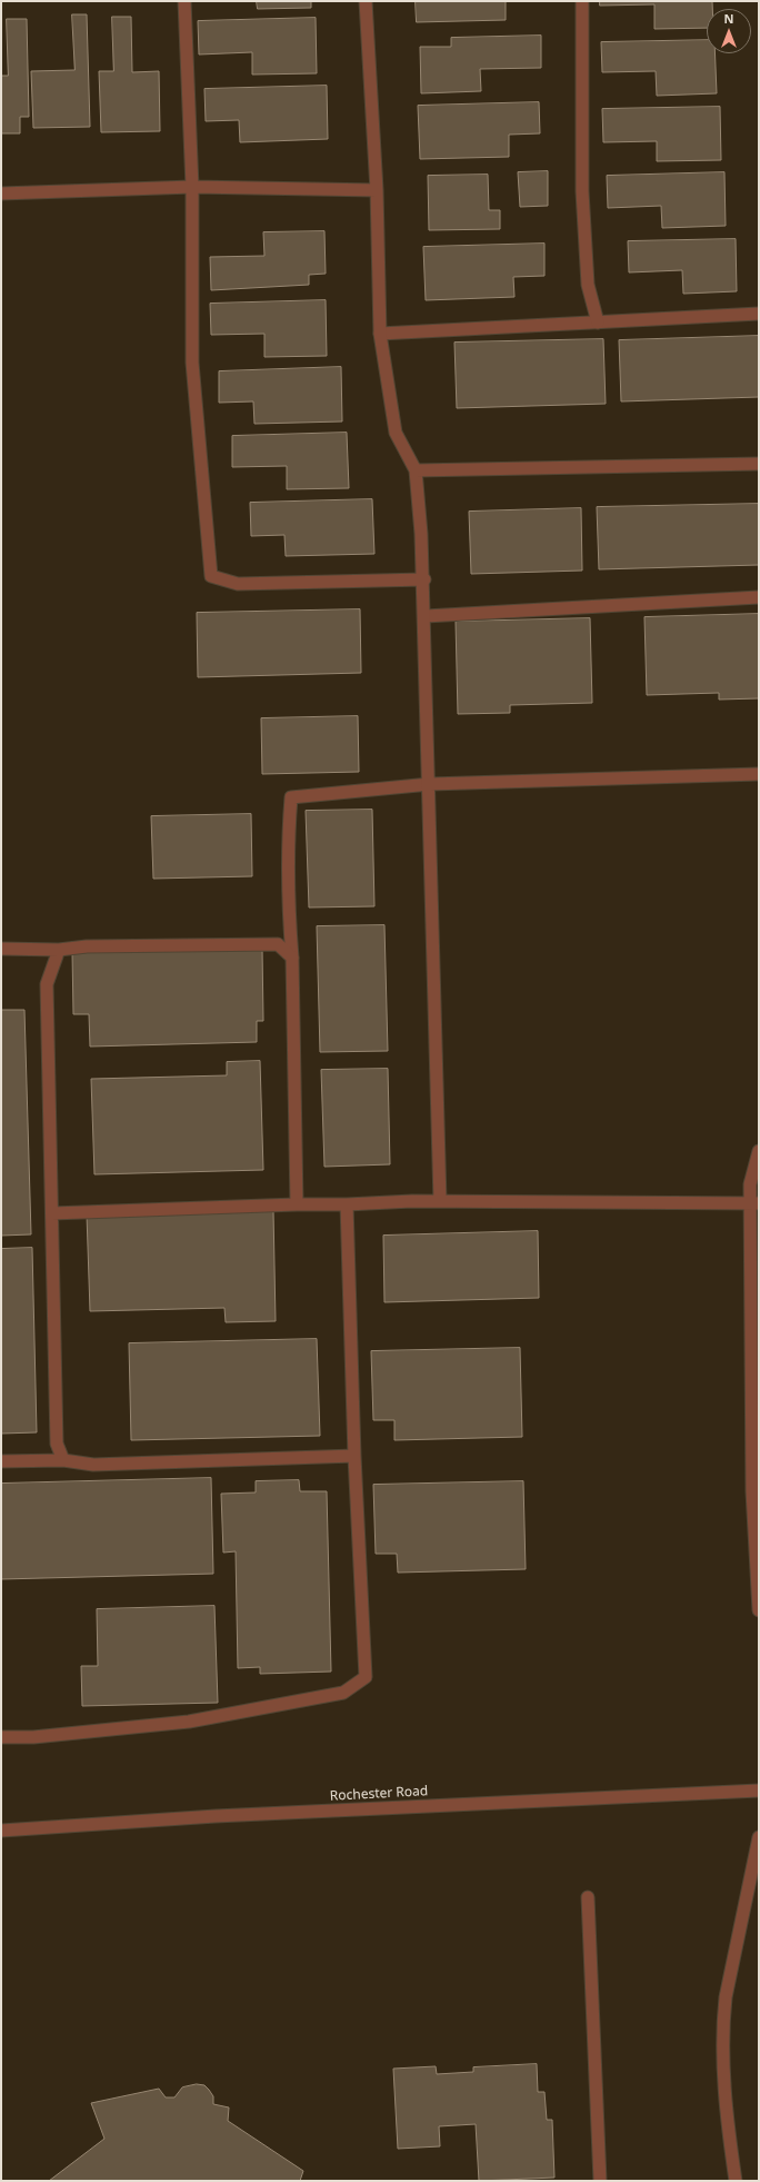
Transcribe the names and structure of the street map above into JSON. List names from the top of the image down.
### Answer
{
  "streets": {
    "street": ["Rochester Road"]
  },
  "north": "top"
}
